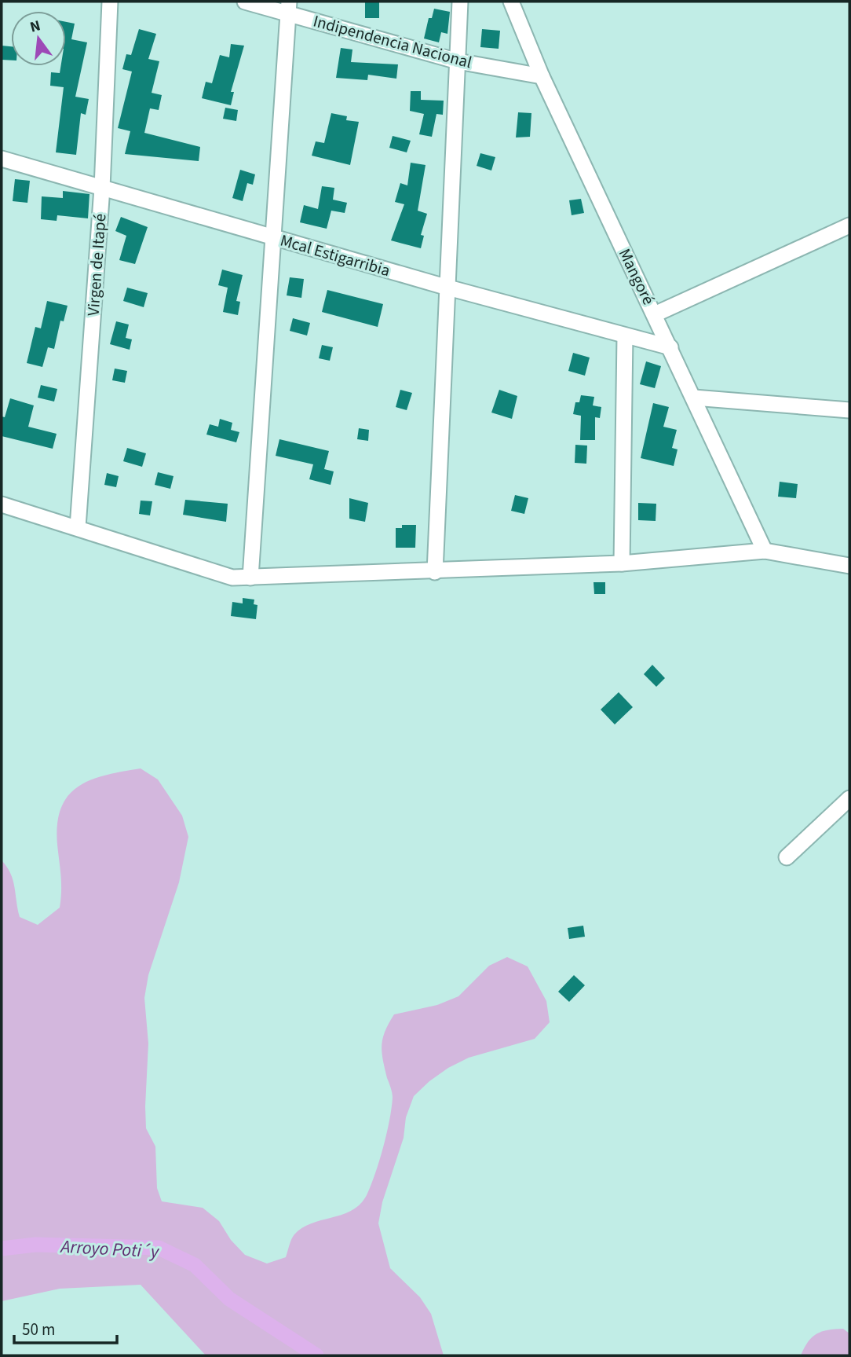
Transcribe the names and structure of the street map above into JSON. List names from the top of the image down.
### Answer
{
  "streets": {
    "street": [
      "Indipendencia Nacional",
      "Mcal Estigarribia",
      "Virgen de Itapé",
      "Mangoré"
    ]
  },
  "crossings": [
    ["Indipendencia Nacional", "Mangoré"],
    ["Mcal Estigarribia", "Virgen de Itapé"],
    ["Mcal Estigarribia", "Mangoré"]
  ],
  "water": ["Arroyo Poti´y"],
  "scale_bar": "50 m",
  "north": "top"
}
